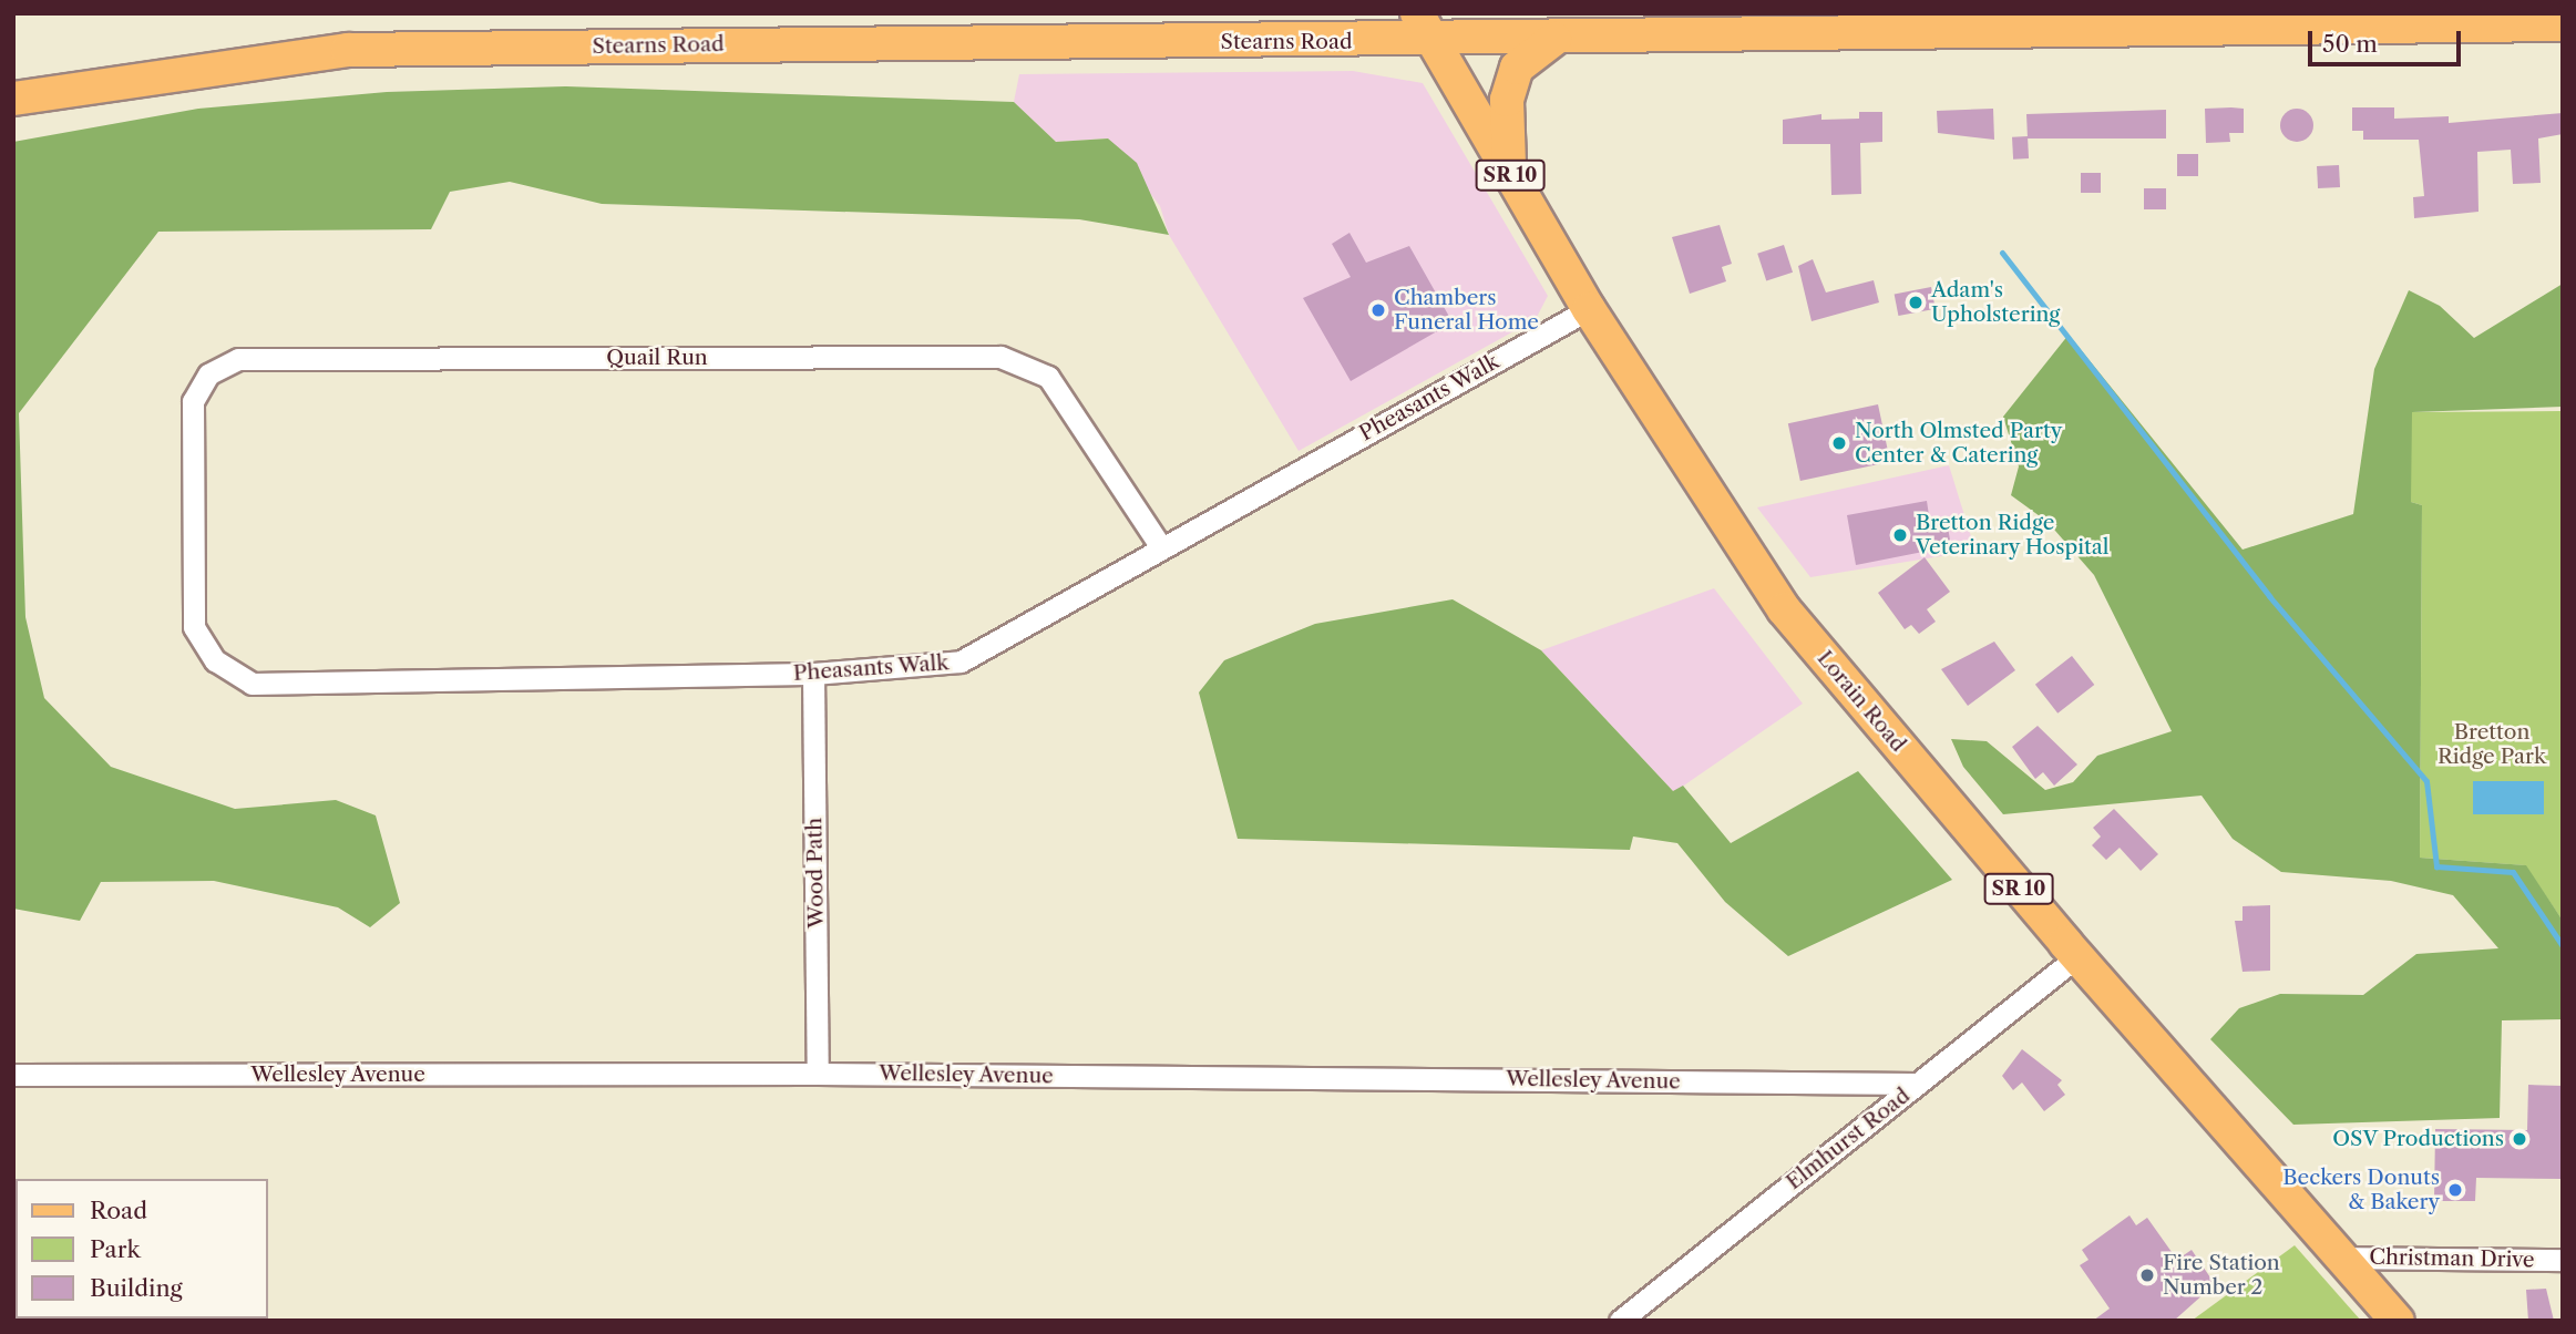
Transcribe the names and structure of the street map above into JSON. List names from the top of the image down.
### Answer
{
  "streets": {
    "main road": ["Stearns Road", "SR 10", "Lorain Road"],
    "street": [
      "Quail Run",
      "Pheasants Walk",
      "Wood Path",
      "Wellesley Avenue",
      "Elmhurst Road",
      "Christman Drive"
    ]
  },
  "crossings": [
    ["Stearns Road", "Lorain Road"],
    ["Quail Run", "Pheasants Walk"],
    ["Pheasants Walk", "Lorain Road"],
    ["Pheasants Walk", "Wood Path"],
    ["Lorain Road", "Elmhurst Road"],
    ["Lorain Road", "Christman Drive"],
    ["Wood Path", "Wellesley Avenue"],
    ["Wellesley Avenue", "Elmhurst Road"]
  ],
  "parks": ["Bretton Ridge Park"],
  "places": [
    "Adam's Upholstering",
    "Chambers Funeral Home",
    "North Olmsted Party Center & Catering",
    "Bretton Ridge Veterinary Hospital",
    "OSV Productions",
    "Beckers Donuts & Bakery",
    "Fire Station Number 2"
  ],
  "legend": ["Road", "Park", "Building"],
  "scale_bar": "50 m"
}
